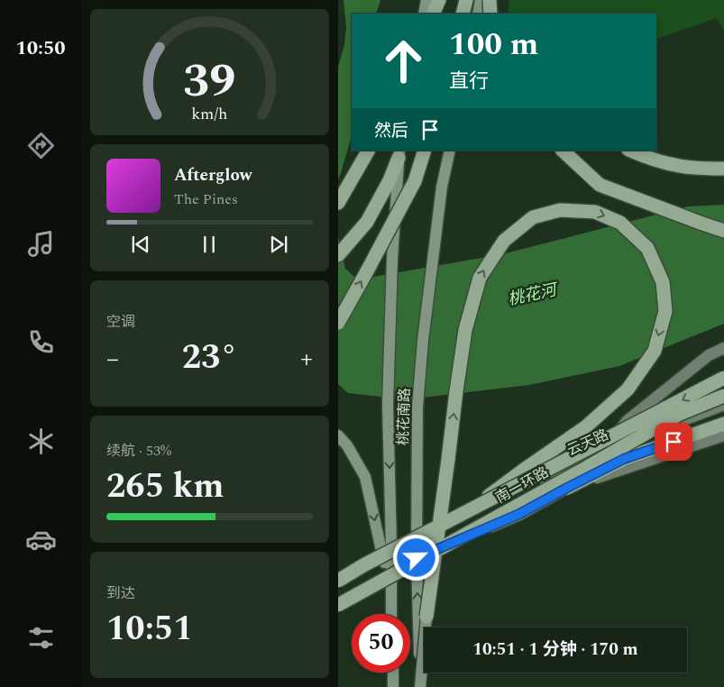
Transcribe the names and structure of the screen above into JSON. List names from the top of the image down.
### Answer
{
  "streets": {
    "highway": ["南一环路"],
    "main road": ["桃花南路", "云天路"]
  },
  "crossings": [
    ["桃花南路", "云天路"]
  ],
  "water": ["桃花河"],
  "page": {
    "tabs": "10:50",
    "turn": ["100 m", "直行"],
    "then": "然后",
    "song": ["Afterglow", "The Pines"],
    "tile": [
      "空调",
      ["续航 · 53%", "265 km"],
      ["到达", "10:51"]
    ],
    "heat": ["−", "23°", "+"],
    "limit": "50",
    "trip": "10:51 · 1 分钟 · 170 m",
    "gauge": ["39", "km/h"]
  }
}
